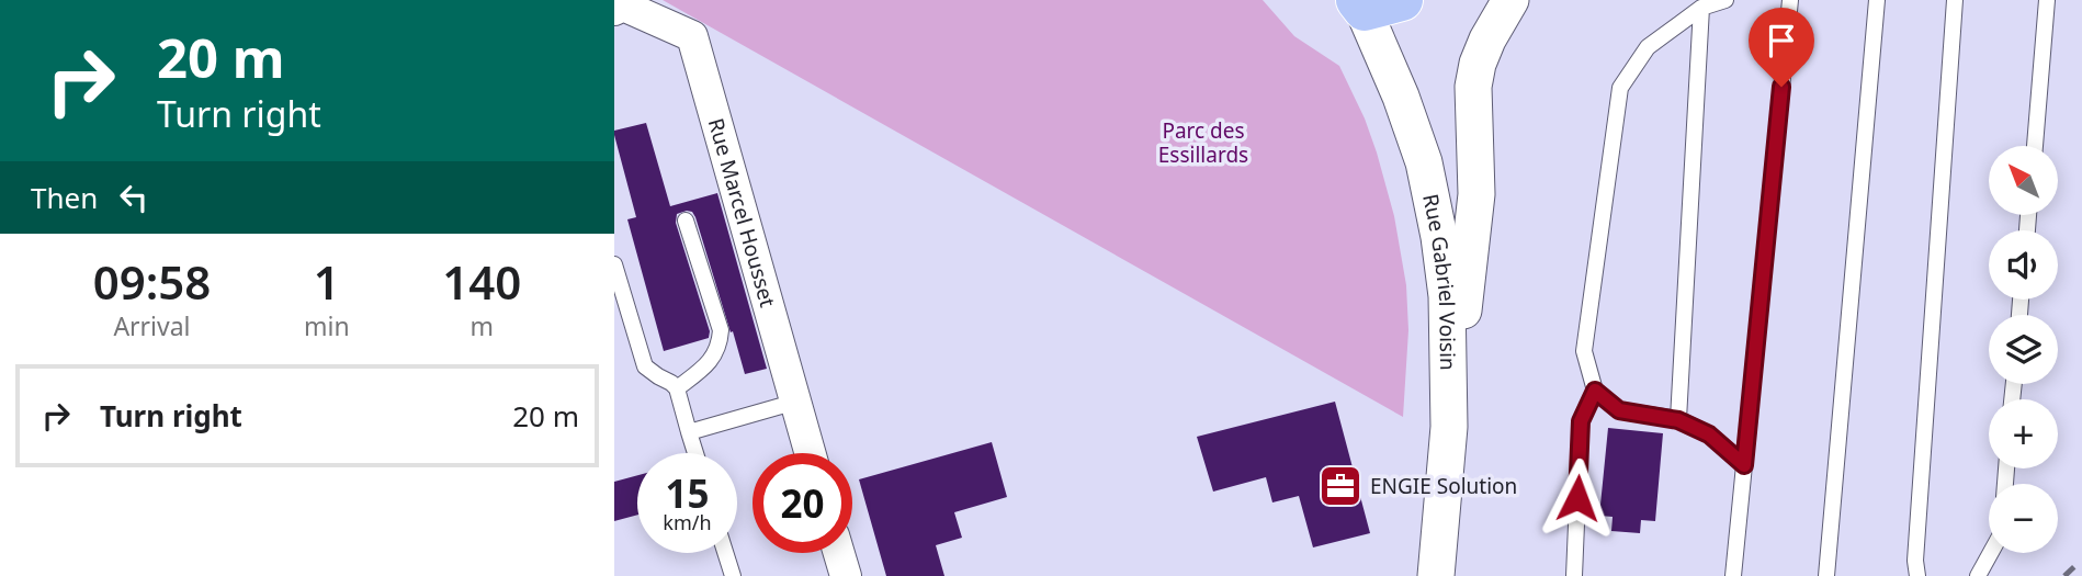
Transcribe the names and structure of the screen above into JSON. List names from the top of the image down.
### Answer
{
  "streets": {
    "street": ["Rue Marcel Housset", "Rue Gabriel Voisin"]
  },
  "parks": ["Parc des Essillards"],
  "places": {
    "office": ["ENGIE Solution"]
  },
  "north": "top left",
  "page": {
    "turn": ["20 m", "Turn right"],
    "map_buttons": ["+", "−"],
    "then": "Then",
    "eta": [
      "09:58",
      "Arrival",
      "1",
      "min",
      "140",
      "m"
    ],
    "list": [
      {
        "name": "Turn right",
        "value": "20 m"
      }
    ],
    "speed": "15 km/h",
    "limit": "20"
  }
}
